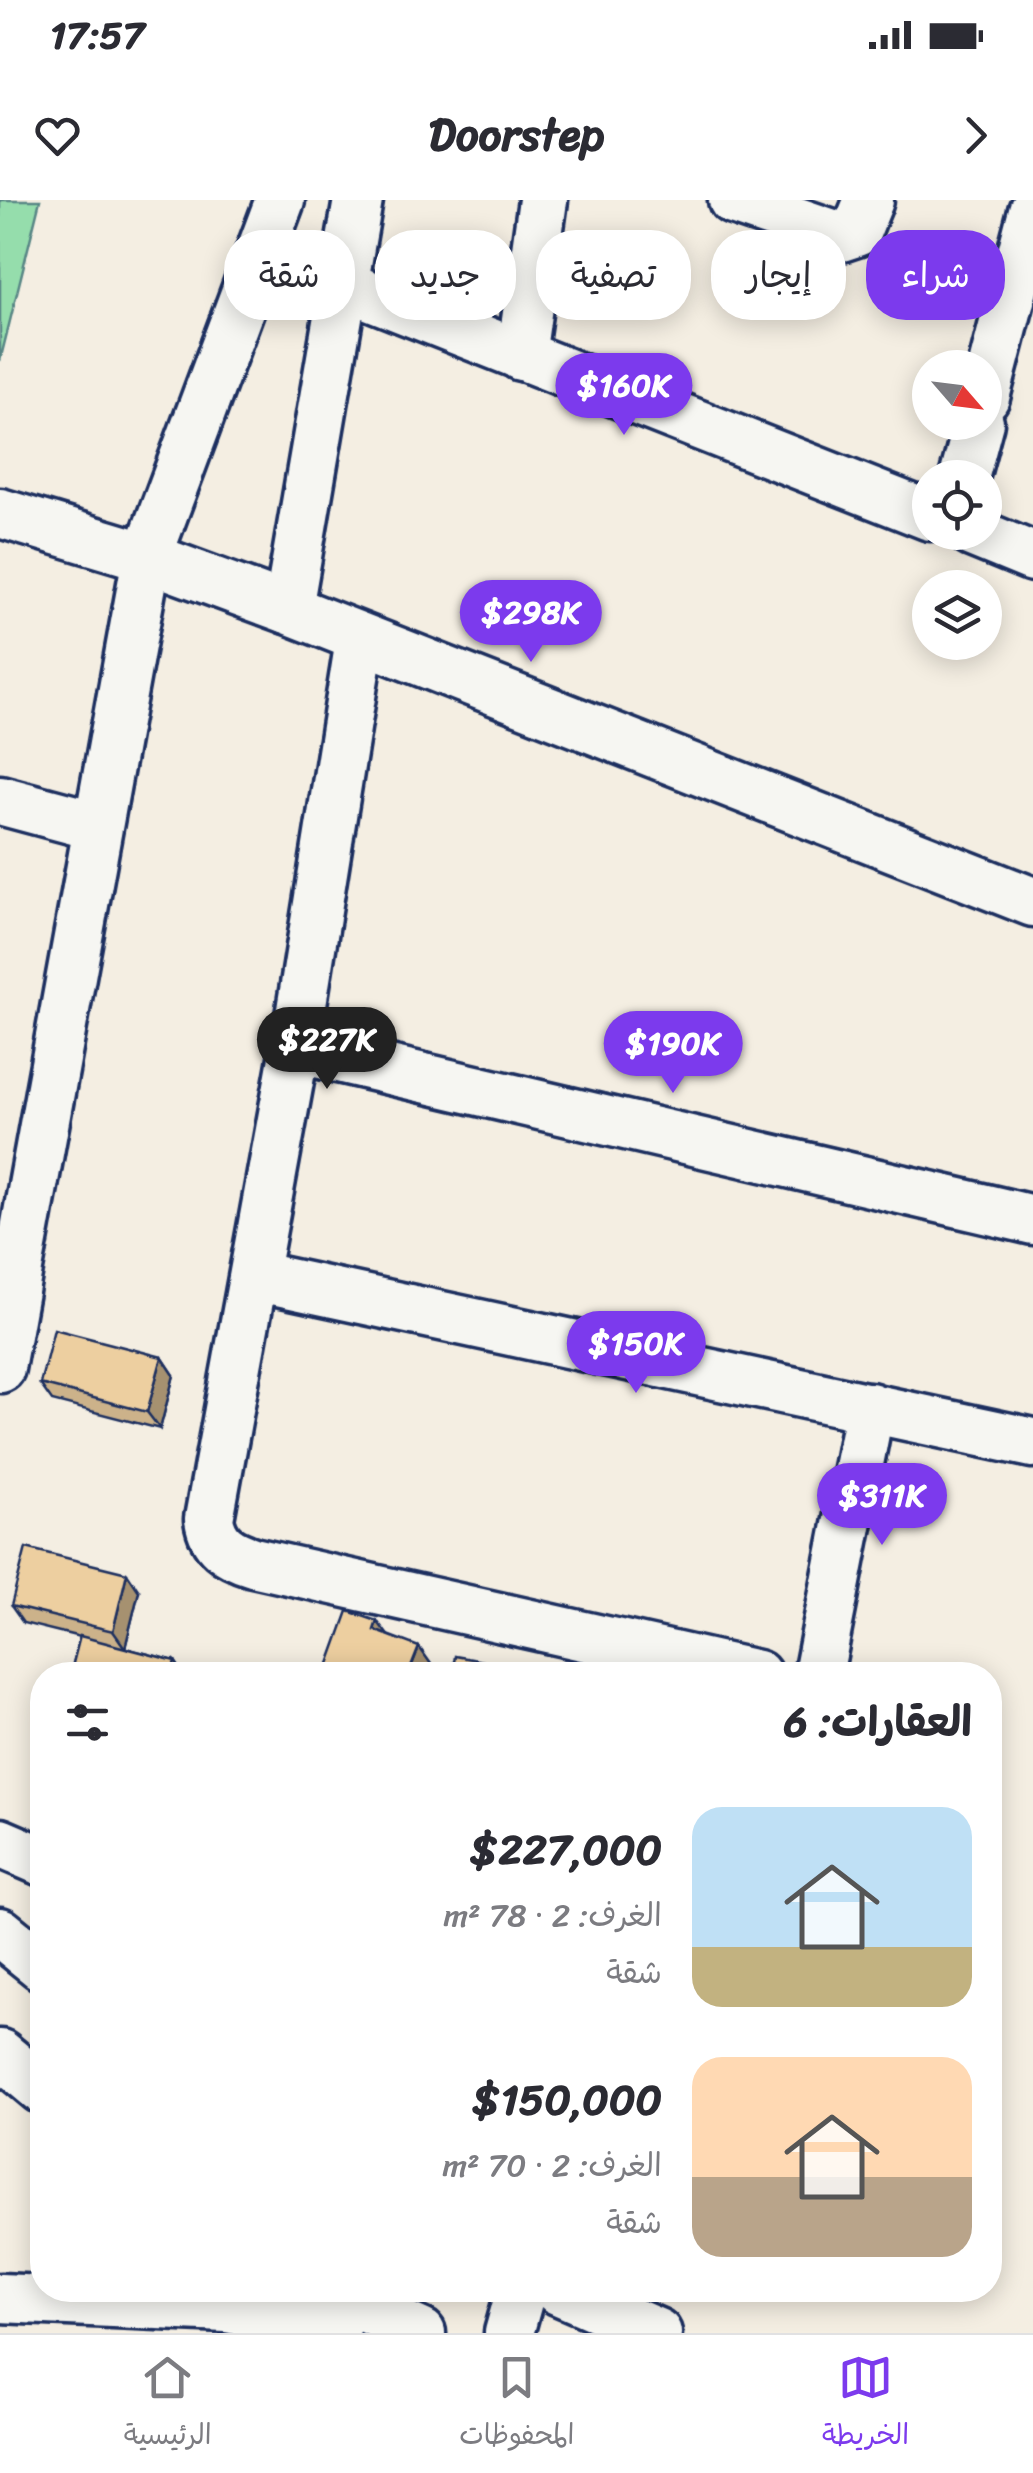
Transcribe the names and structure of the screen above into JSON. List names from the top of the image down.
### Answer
{
  "north": "bottom right",
  "page": {
    "status": "17:57",
    "header": "Doorstep",
    "chip": [
      "شراء",
      "إيجار",
      "تصفية",
      "جديد",
      "شقة"
    ],
    "price": [
      "$160K",
      "$298K",
      "$227K",
      "$190K",
      "$150K",
      "$311K"
    ],
    "heading": "العقارات: 6",
    "list": [
      {
        "name": "$227,000",
        "note": "الغرف: 2 · 78 m² · شقة"
      },
      {
        "name": "$150,000",
        "note": "الغرف: 2 · 70 m² · شقة"
      }
    ],
    "tabs": ["الخريطة", "المحفوظات", "الرئيسية"]
  }
}
